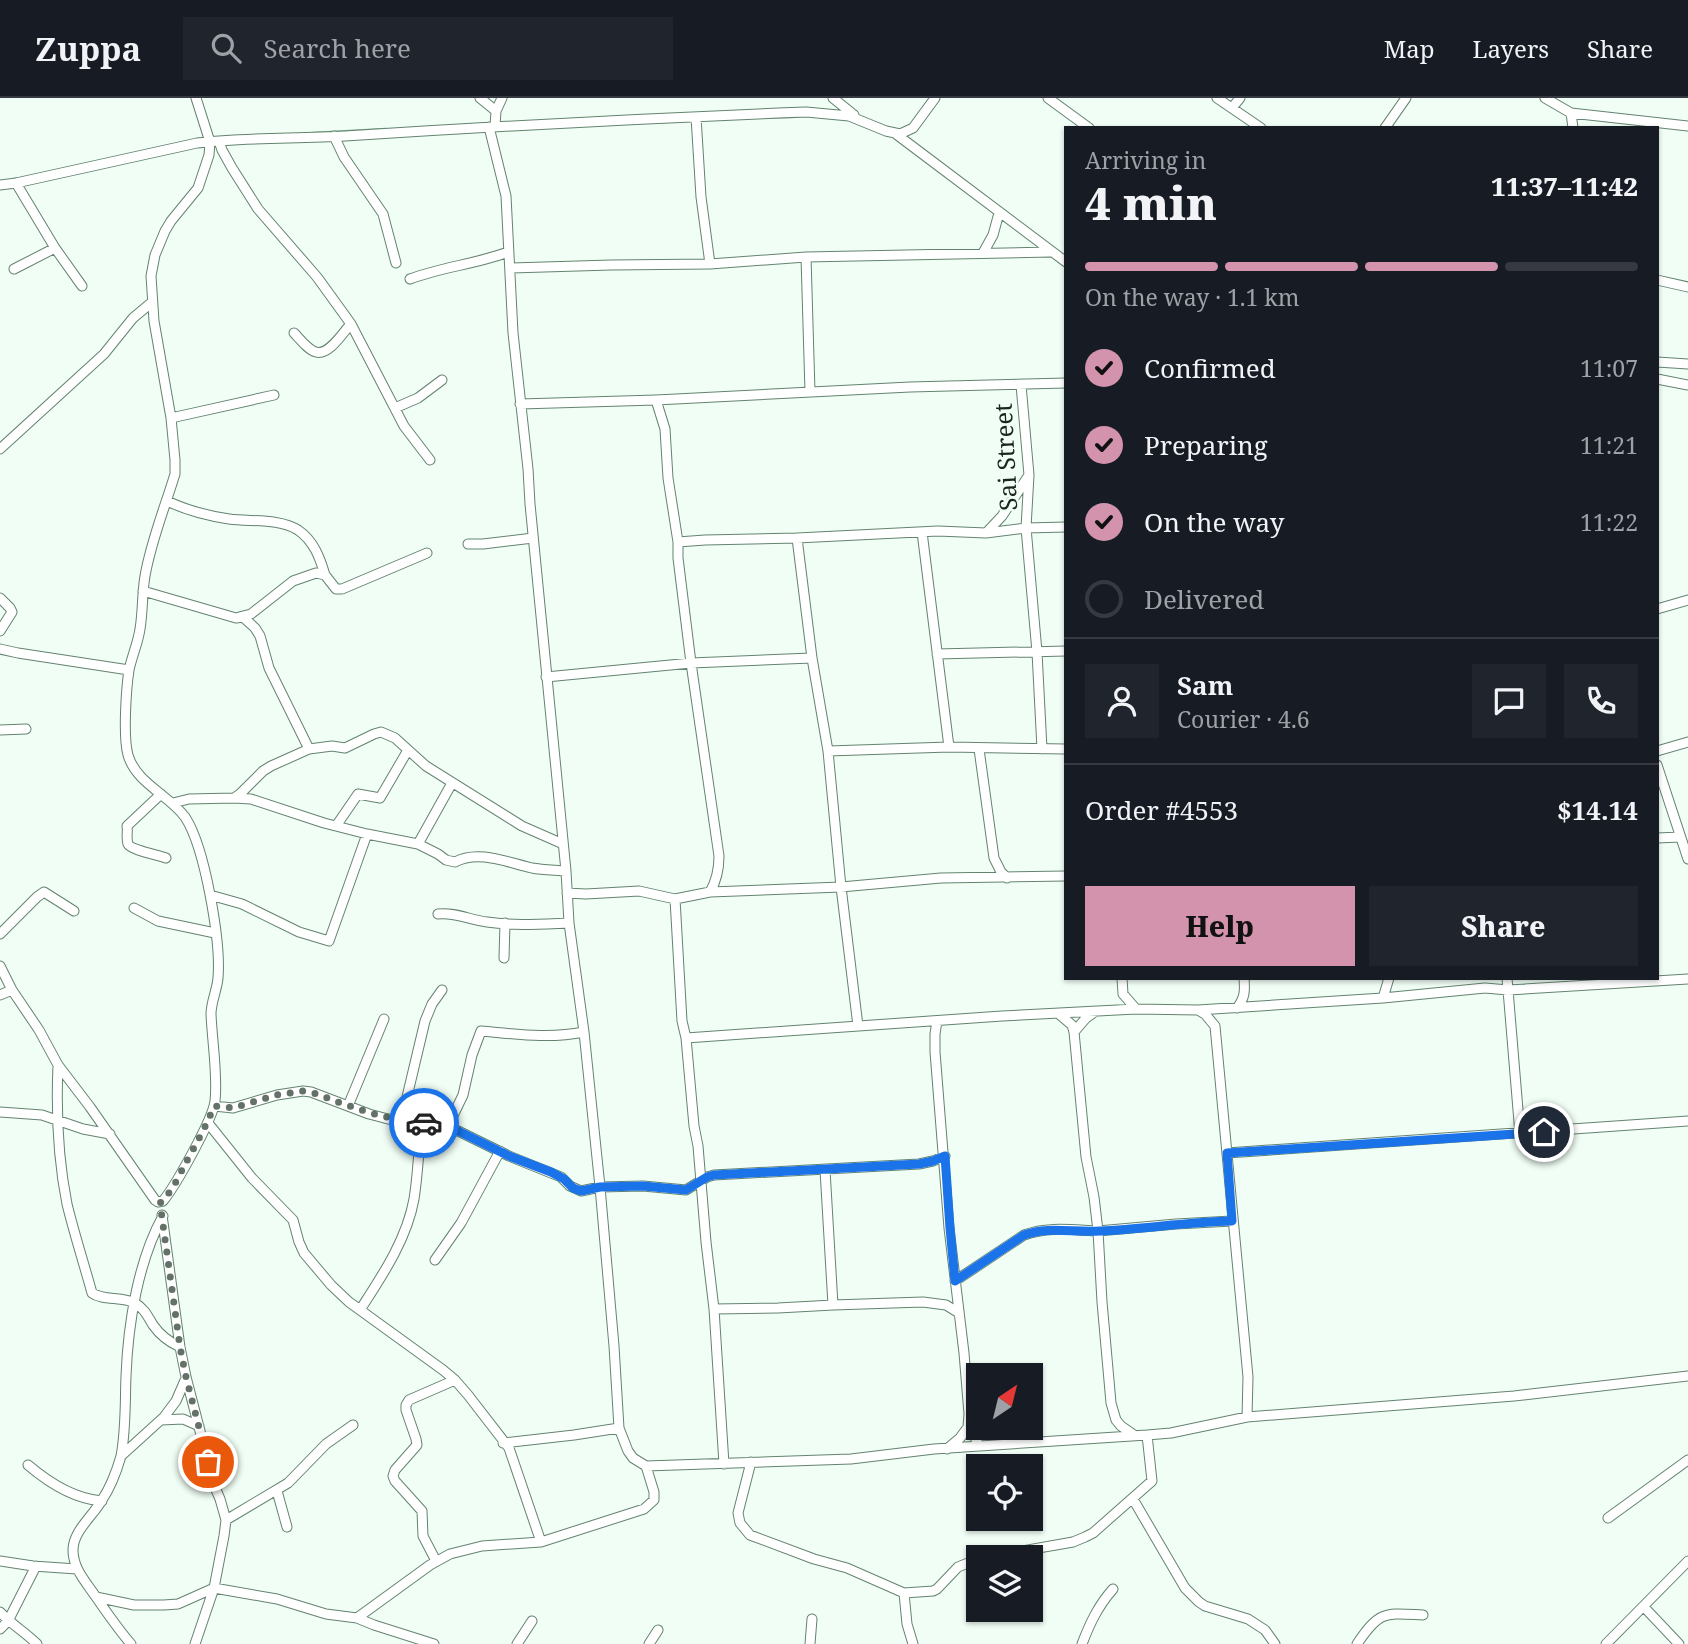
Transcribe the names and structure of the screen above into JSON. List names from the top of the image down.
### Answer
{
  "streets": {
    "street": ["Sai Street"]
  },
  "north": "top right",
  "page": {
    "header": "Zuppa",
    "search": "Search here",
    "nav": ["Map", "Layers", "Share"],
    "heading": ["4 min", "Arriving in", "11:37–11:42"],
    "panel": [
      "Sam",
      "Courier · 4.6",
      "Order #4553",
      "$14.14"
    ],
    "bar": "On the way · 1.1 km",
    "list": [
      ["Confirmed", "11:07"],
      ["Preparing", "11:21"],
      ["On the way", "11:22"],
      "Delivered"
    ],
    "buttons": ["Help", "Share"]
  }
}
